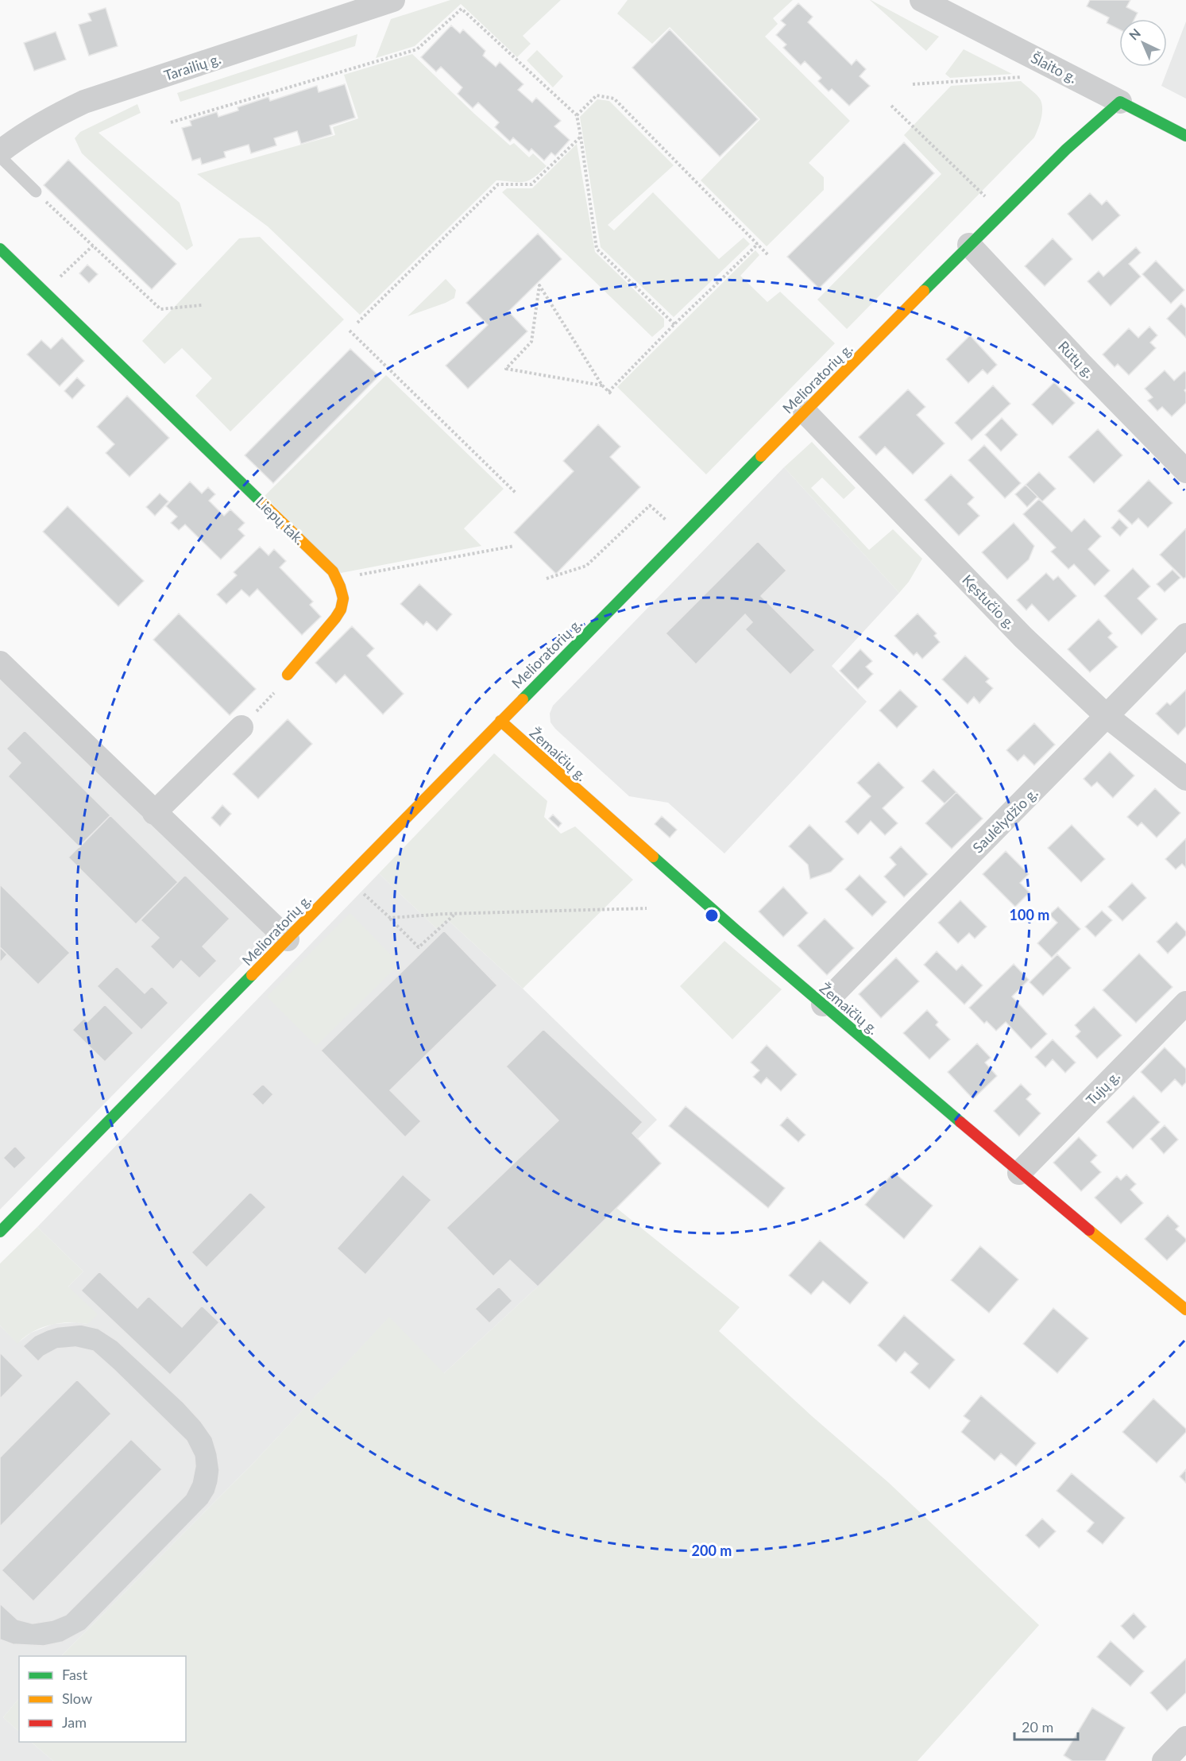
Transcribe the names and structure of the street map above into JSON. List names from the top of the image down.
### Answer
{
  "streets": {
    "main road": [
      "Šlaito g.",
      "Melioratorių g.",
      "Liepų tak.",
      "Žemaičių g."
    ],
    "street": [
      "Tarailių g.",
      "Rūtų g.",
      "Kęstučio g.",
      "Saulėlydžio g.",
      "Tujų g."
    ]
  },
  "crossings": [
    ["Šlaito g.", "Melioratorių g."],
    ["Rūtų g.", "Melioratorių g."],
    ["Melioratorių g.", "Kęstučio g."],
    ["Melioratorių g.", "Žemaičių g."],
    ["Kęstučio g.", "Saulėlydžio g."],
    ["Žemaičių g.", "Saulėlydžio g."],
    ["Žemaičių g.", "Tujų g."]
  ],
  "legend": ["Fast", "Slow", "Jam"],
  "scale_bar": "20 m",
  "north": "top left",
  "rings": ["100 m", "200 m"]
}
